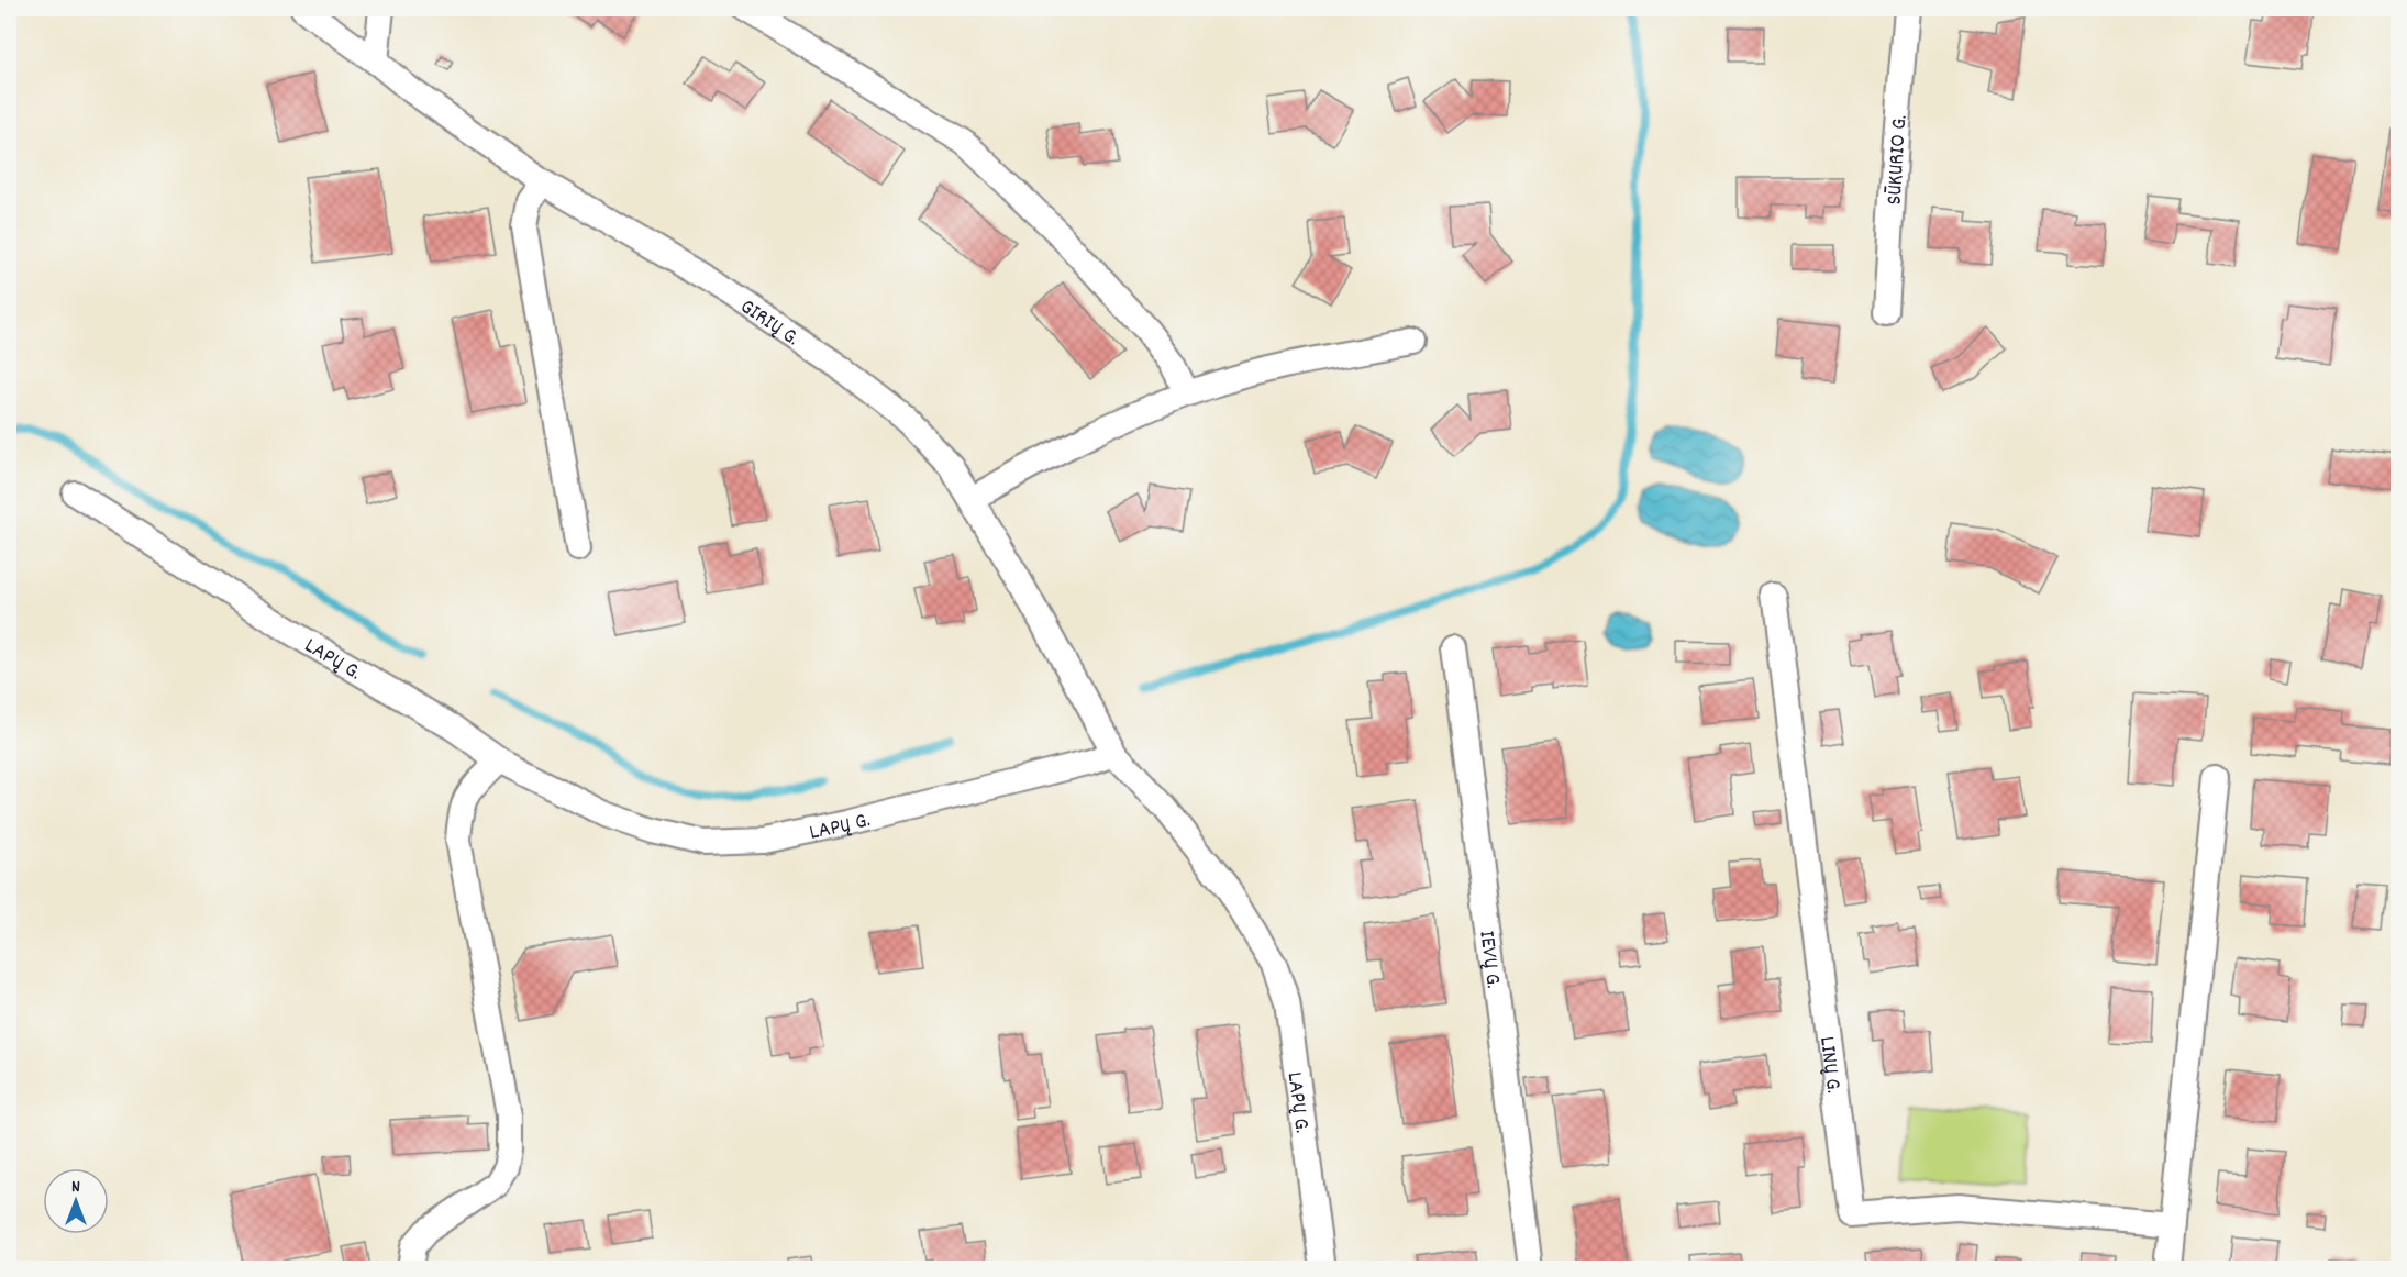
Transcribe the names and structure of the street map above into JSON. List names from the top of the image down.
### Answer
{
  "streets": {
    "street": [
      "SŪKURIO G.",
      "GIRIŲ G.",
      "LAPŲ G.",
      "IEVŲ G.",
      "LINŲ G."
    ]
  },
  "crossings": [
    ["GIRIŲ G.", "LAPŲ G."]
  ],
  "north": "top"
}
